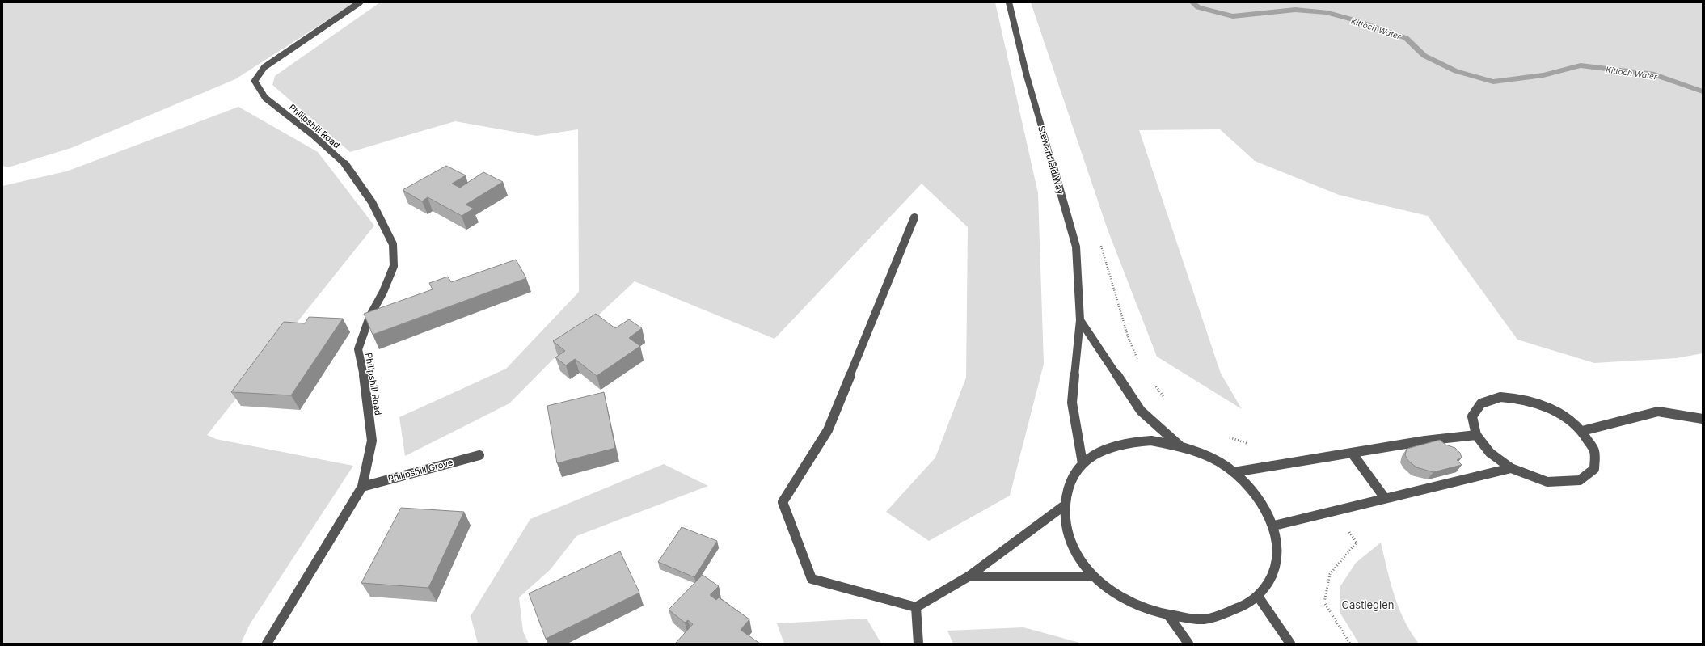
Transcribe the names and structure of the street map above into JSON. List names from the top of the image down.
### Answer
{
  "streets": {
    "street": ["Philipshill Road", "Stewartfield Way", "Philipshill Grove"]
  },
  "crossings": [
    ["Philipshill Road", "Philipshill Grove"]
  ],
  "water": ["Kittoch Water"],
  "parks": ["Castleglen"]
}
